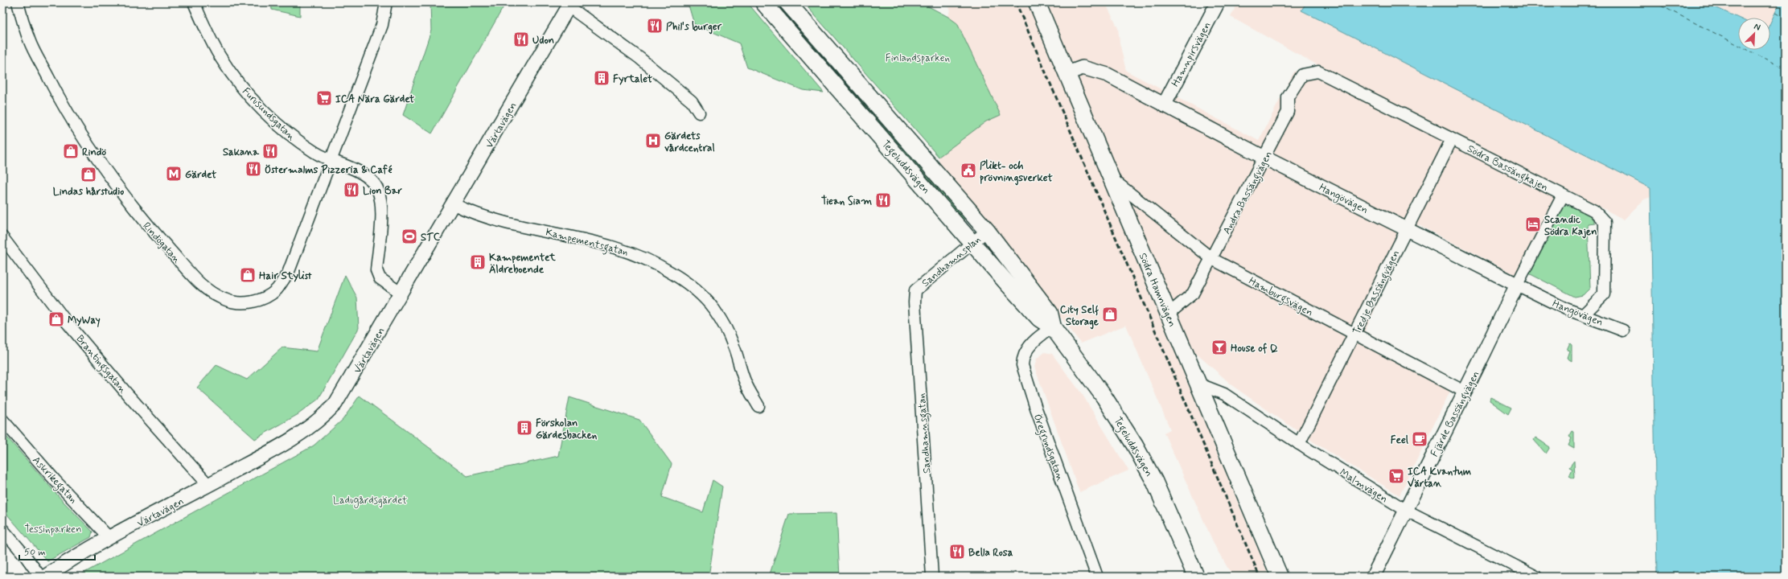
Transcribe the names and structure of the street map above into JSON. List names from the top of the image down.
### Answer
{
  "streets": {
    "main road": ["Tegeluddsvägen", "Södra Hamnvägen"],
    "street": [
      "Hamnpirsvägen",
      "Furusundsgatan",
      "Värtavägen",
      "Södra Bassängkajen",
      "Andra Bassängvägen",
      "Hangövägen",
      "Kampementsgatan",
      "Rindögatan",
      "Sandhamnsplan",
      "Tredje Bassängvägen",
      "Hamburgsvägen",
      "Brantingsgatan",
      "Fjärde Bassängvägen",
      "Sandhamnsgatan",
      "Öregrundsgatan",
      "Askrikegatan",
      "Malmvägen"
    ]
  },
  "crossings": [
    ["Hamnpirsvägen", "Hangövägen"],
    ["Furusundsgatan", "Värtavägen"],
    ["Furusundsgatan", "Rindögatan"],
    ["Värtavägen", "Kampementsgatan"],
    ["Värtavägen", "Brantingsgatan"],
    ["Värtavägen", "Askrikegatan"],
    ["Tegeluddsvägen", "Sandhamnsplan"],
    ["Tegeluddsvägen", "Öregrundsgatan"],
    ["Södra Bassängkajen", "Andra Bassängvägen"],
    ["Södra Bassängkajen", "Hangövägen"],
    ["Södra Bassängkajen", "Tredje Bassängvägen"],
    ["Andra Bassängvägen", "Hangövägen"],
    ["Andra Bassängvägen", "Södra Hamnvägen"],
    ["Andra Bassängvägen", "Hamburgsvägen"],
    ["Hangövägen", "Södra Hamnvägen"],
    ["Hangövägen", "Tredje Bassängvägen"],
    ["Hangövägen", "Fjärde Bassängvägen"],
    ["Sandhamnsplan", "Sandhamnsgatan"],
    ["Södra Hamnvägen", "Hamburgsvägen"],
    ["Södra Hamnvägen", "Malmvägen"],
    ["Tredje Bassängvägen", "Hamburgsvägen"],
    ["Tredje Bassängvägen", "Malmvägen"],
    ["Hamburgsvägen", "Fjärde Bassängvägen"],
    ["Fjärde Bassängvägen", "Malmvägen"]
  ],
  "parks": ["Finlandsparken", "Ladugårdsgärdet", "Tessinparken"],
  "places": {
    "restaurant": [
      "Phil's burger",
      "Udon",
      "Sakana",
      "Östermalms Pizzeria & Café",
      "Lion Bar",
      "Tiean Siam",
      "Bella Rosa"
    ],
    "building": ["Fyrtalet", "Kampementet Äldreboende", "Förskolan Gärdesbacken"],
    "supermarket": ["ICA Nära Gärdet", "ICA Kvantum Värtan"],
    "hospital": ["Gärdets vårdcentral"],
    "shop": [
      "Rindö",
      "Lindas hårstudio",
      "Hair Stylist",
      "City Self Storage",
      "MyWay"
    ],
    "public building": ["Plikt- och prövningsverket"],
    "metro station": ["Gärdet"],
    "hotel": ["Scandic Södra Kajen"],
    "sports": ["STC"],
    "bar": ["House of Q"],
    "cafe": ["Feel"]
  },
  "scale_bar": "50 m",
  "north": "top right"
}
